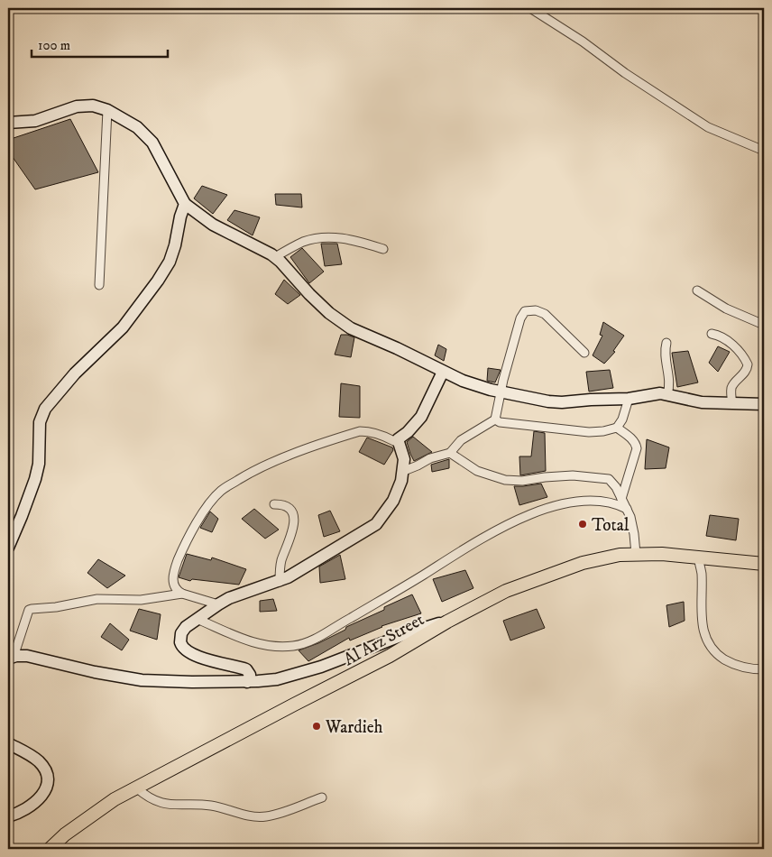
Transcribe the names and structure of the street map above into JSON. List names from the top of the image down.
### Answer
{
  "streets": {
    "main road": ["Al Arz Street"]
  },
  "places": ["Total", "Wardieh"],
  "scale_bar": "100 m"
}
